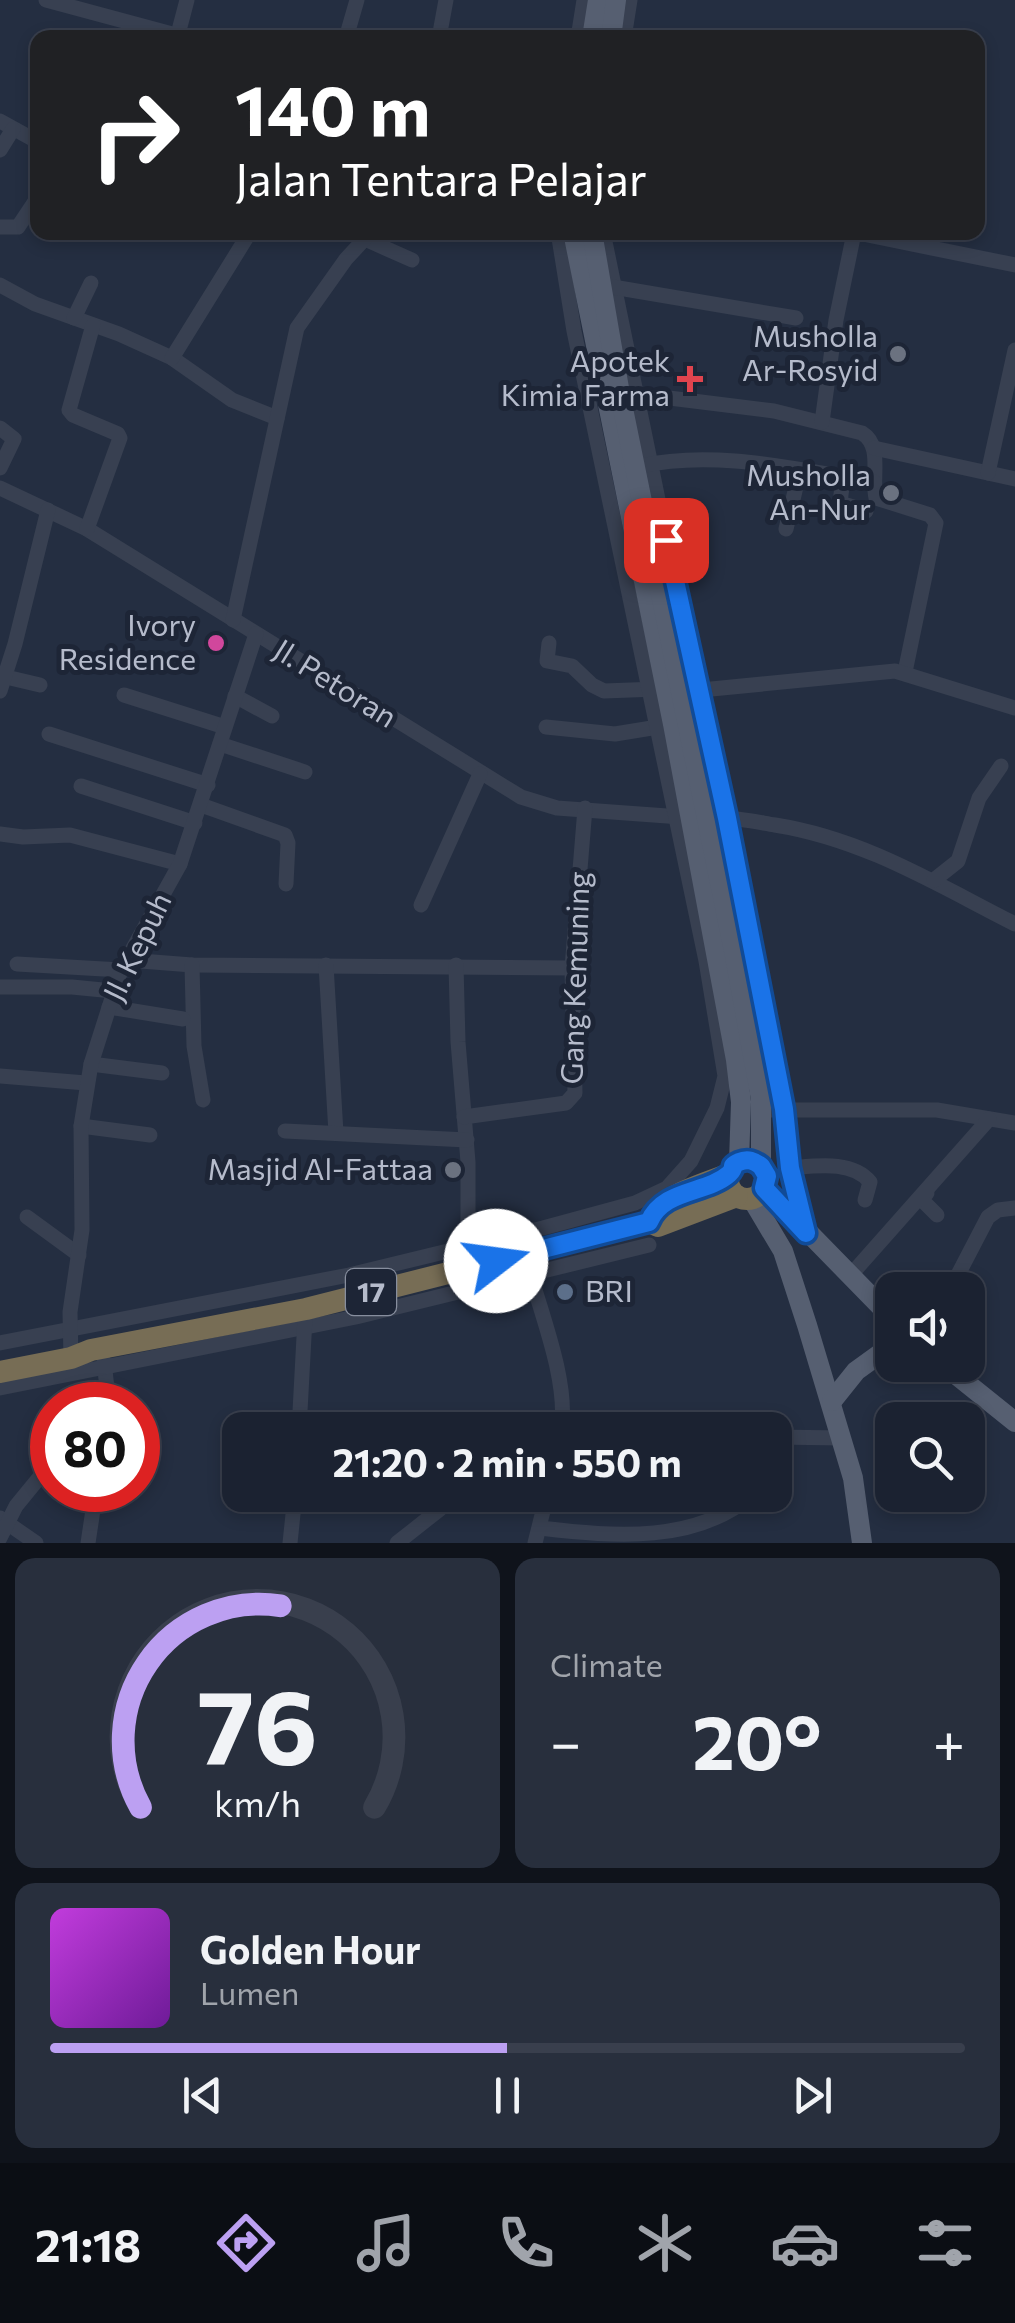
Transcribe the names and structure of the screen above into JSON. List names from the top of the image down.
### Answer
{
  "streets": {
    "highway": ["17"],
    "street": ["Jl. Petoran", "Jl. Kepuh", "Gang Kemuning"]
  },
  "crossings": [
    ["Jl. Petoran", "Jl. Kepuh"],
    ["Jl. Petoran", "Gang Kemuning"],
    ["Jl. Kepuh", "17"]
  ],
  "places": {
    "other": [
      "Musholla Ar-Rosyid",
      "Musholla An-Nur",
      "Ivory Residence",
      "Masjid Al-Fattaa",
      "BRI"
    ],
    "health": ["Apotek Kimia Farma"]
  },
  "page": {
    "turn": ["140 m", "Jalan Tentara Pelajar"],
    "limit": "80",
    "trip": "21:20 · 2 min · 550 m",
    "tile": "Climate",
    "heat": ["−", "20°", "+"],
    "song": ["Golden Hour", "Lumen"],
    "tabs": "21:18",
    "gauge": ["76", "km/h"]
  }
}
